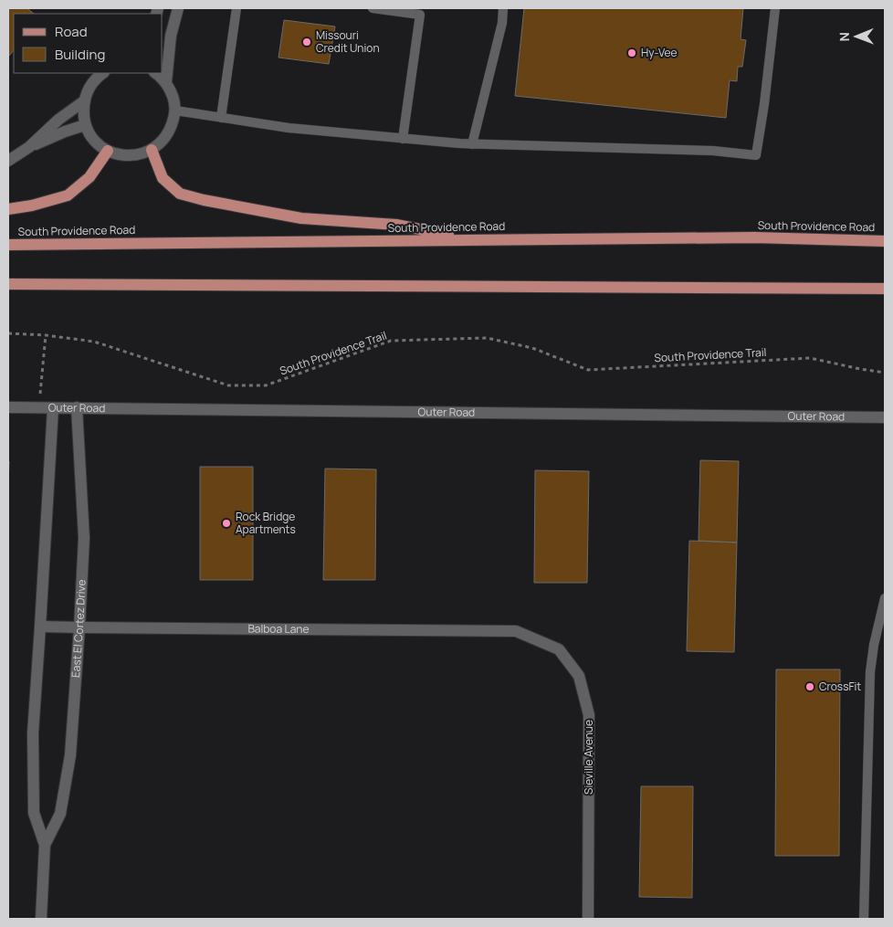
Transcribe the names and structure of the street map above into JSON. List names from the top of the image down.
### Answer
{
  "streets": {
    "main road": ["South Providence Road"],
    "street": [
      "Outer Road",
      "East El Cortez Drive",
      "Balboa Lane",
      "Sieville Avenue"
    ],
    "path": ["South Providence Trail"]
  },
  "crossings": [
    ["Outer Road", "East El Cortez Drive"],
    ["East El Cortez Drive", "Balboa Lane"],
    ["Balboa Lane", "Sieville Avenue"]
  ],
  "places": [
    "Missouri Credit Union",
    "Hy-Vee",
    "Rock Bridge Apartments",
    "CrossFit"
  ],
  "legend": ["Road", "Building"],
  "north": "left"
}
